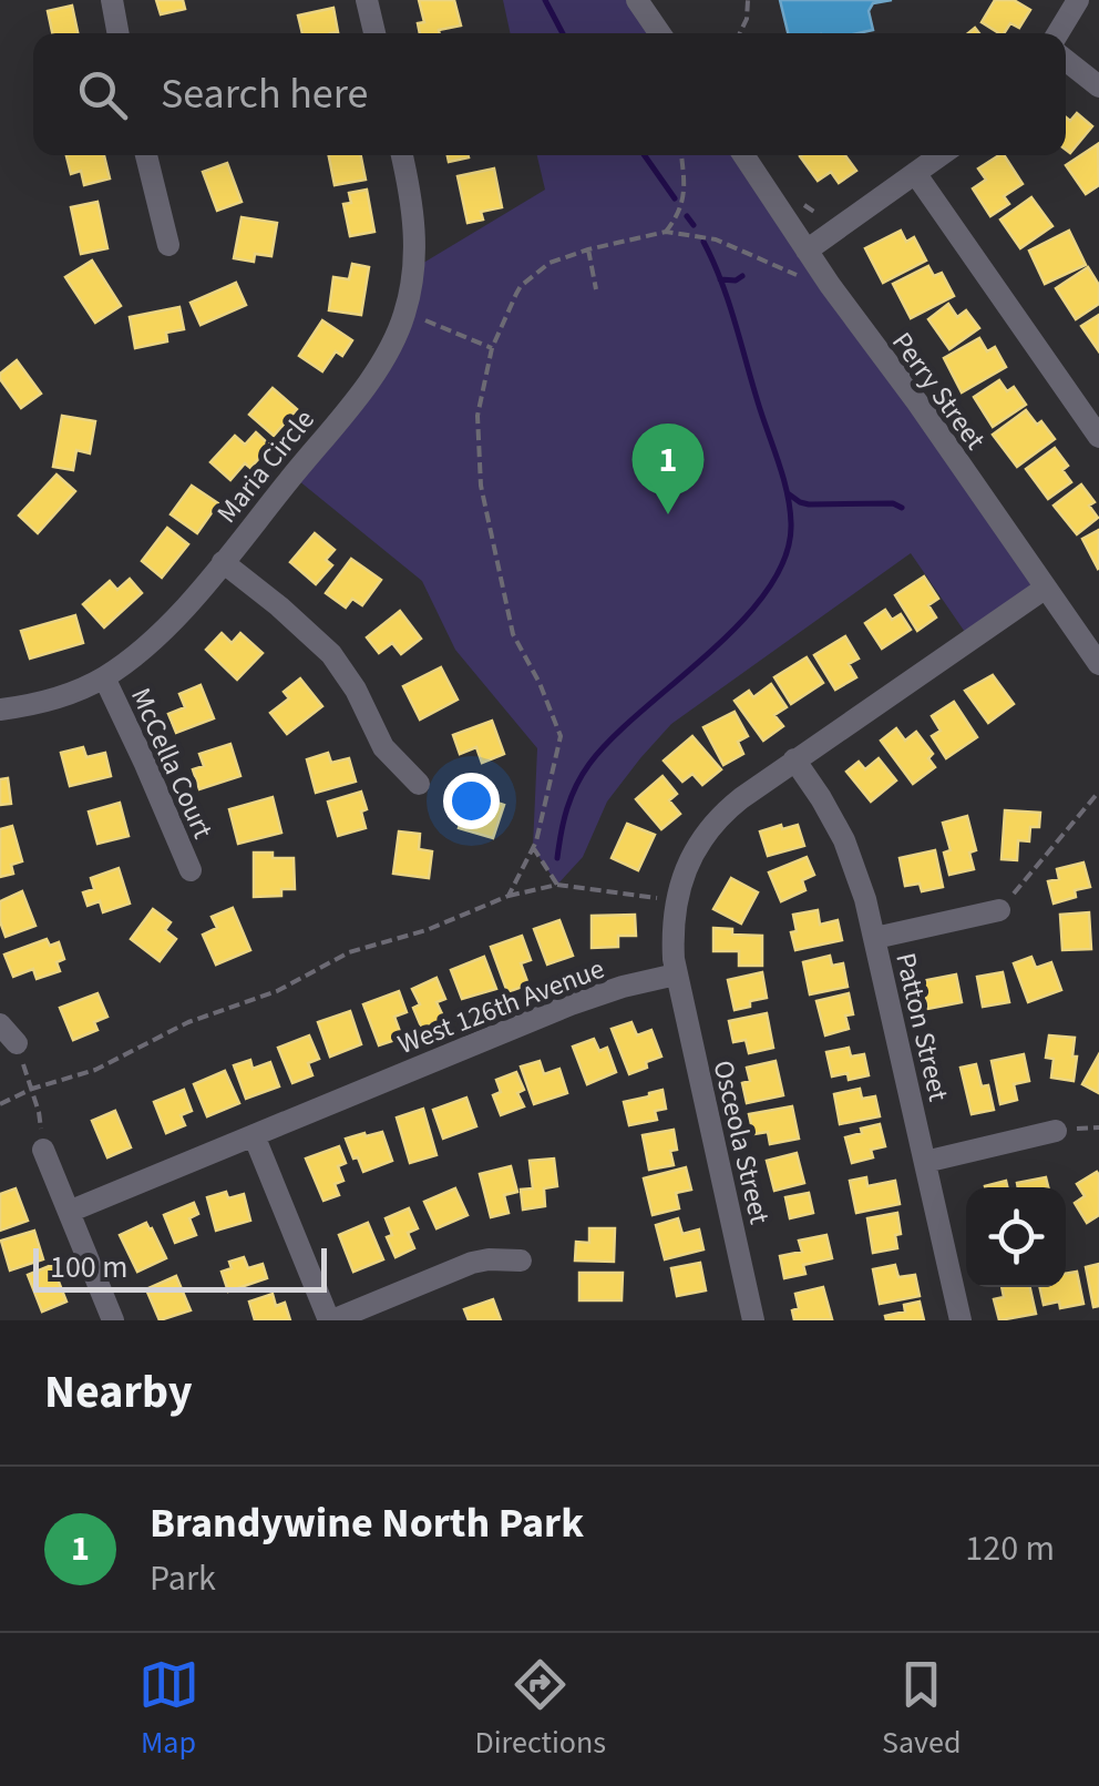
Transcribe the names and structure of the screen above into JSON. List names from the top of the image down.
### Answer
{
  "streets": {
    "street": [
      "Perry Street",
      "Maria Circle",
      "McCella Court",
      "West 126th Avenue",
      "Patton Street",
      "Osceola Street"
    ]
  },
  "crossings": [
    ["Maria Circle", "McCella Court"],
    ["West 126th Avenue", "Osceola Street"]
  ],
  "scale_bar": "100 m",
  "page": {
    "search": "Search here",
    "pins": "1",
    "scale": "100 m",
    "heading": "Nearby",
    "list": [
      {
        "mark": "1",
        "name": "Brandywine North Park",
        "note": "Park",
        "value": "120 m"
      }
    ],
    "nav": ["Map", "Directions", "Saved"]
  }
}
